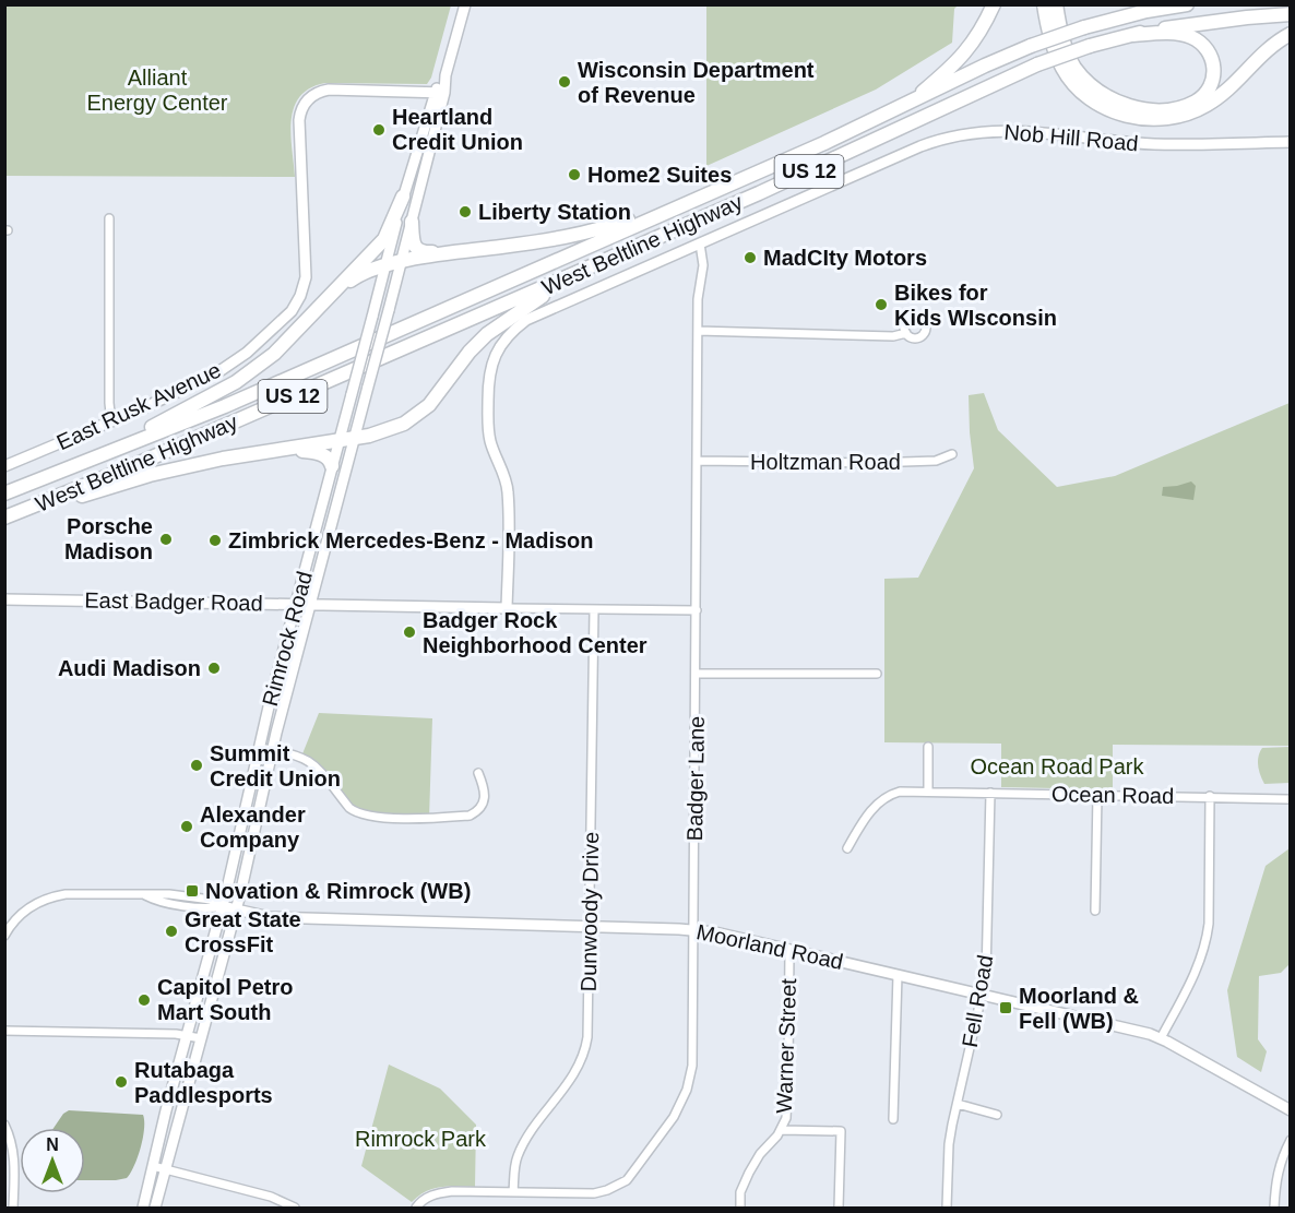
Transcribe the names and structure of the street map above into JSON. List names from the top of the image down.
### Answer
{
  "streets": {
    "highway": ["US 12", "West Beltline Highway"],
    "street": [
      "Nob Hill Road",
      "East Rusk Avenue",
      "Holtzman Road",
      "East Badger Road",
      "Rimrock Road",
      "Badger Lane",
      "Ocean Road",
      "Dunwoody Drive",
      "Moorland Road",
      "Fell Road",
      "Warner Street"
    ]
  },
  "crossings": [
    ["Nob Hill Road", "East Badger Road"],
    ["Nob Hill Road", "Badger Lane"],
    ["East Rusk Avenue", "Rimrock Road"],
    ["Holtzman Road", "Badger Lane"],
    ["East Badger Road", "Rimrock Road"],
    ["East Badger Road", "Badger Lane"],
    ["East Badger Road", "Dunwoody Drive"],
    ["Rimrock Road", "Moorland Road"],
    ["Badger Lane", "Dunwoody Drive"],
    ["Badger Lane", "Moorland Road"],
    ["Ocean Road", "Fell Road"],
    ["Dunwoody Drive", "Moorland Road"],
    ["Moorland Road", "Fell Road"],
    ["Moorland Road", "Warner Street"]
  ],
  "parks": ["Alliant Energy Center", "Ocean Road Park", "Rimrock Park"],
  "places": {
    "other": [
      "Wisconsin Department of Revenue",
      "Heartland Credit Union",
      "Home2 Suites",
      "Liberty Station",
      "MadCIty Motors",
      "Bikes for Kids WIsconsin",
      "Porsche Madison",
      "Zimbrick Mercedes-Benz - Madison",
      "Badger Rock Neighborhood Center",
      "Audi Madison",
      "Summit Credit Union",
      "Alexander Company",
      "Great State CrossFit",
      "Capitol Petro Mart South",
      "Rutabaga Paddlesports"
    ],
    "transit": ["Novation & Rimrock (WB)", "Moorland & Fell (WB)"]
  },
  "north": "top"
}
